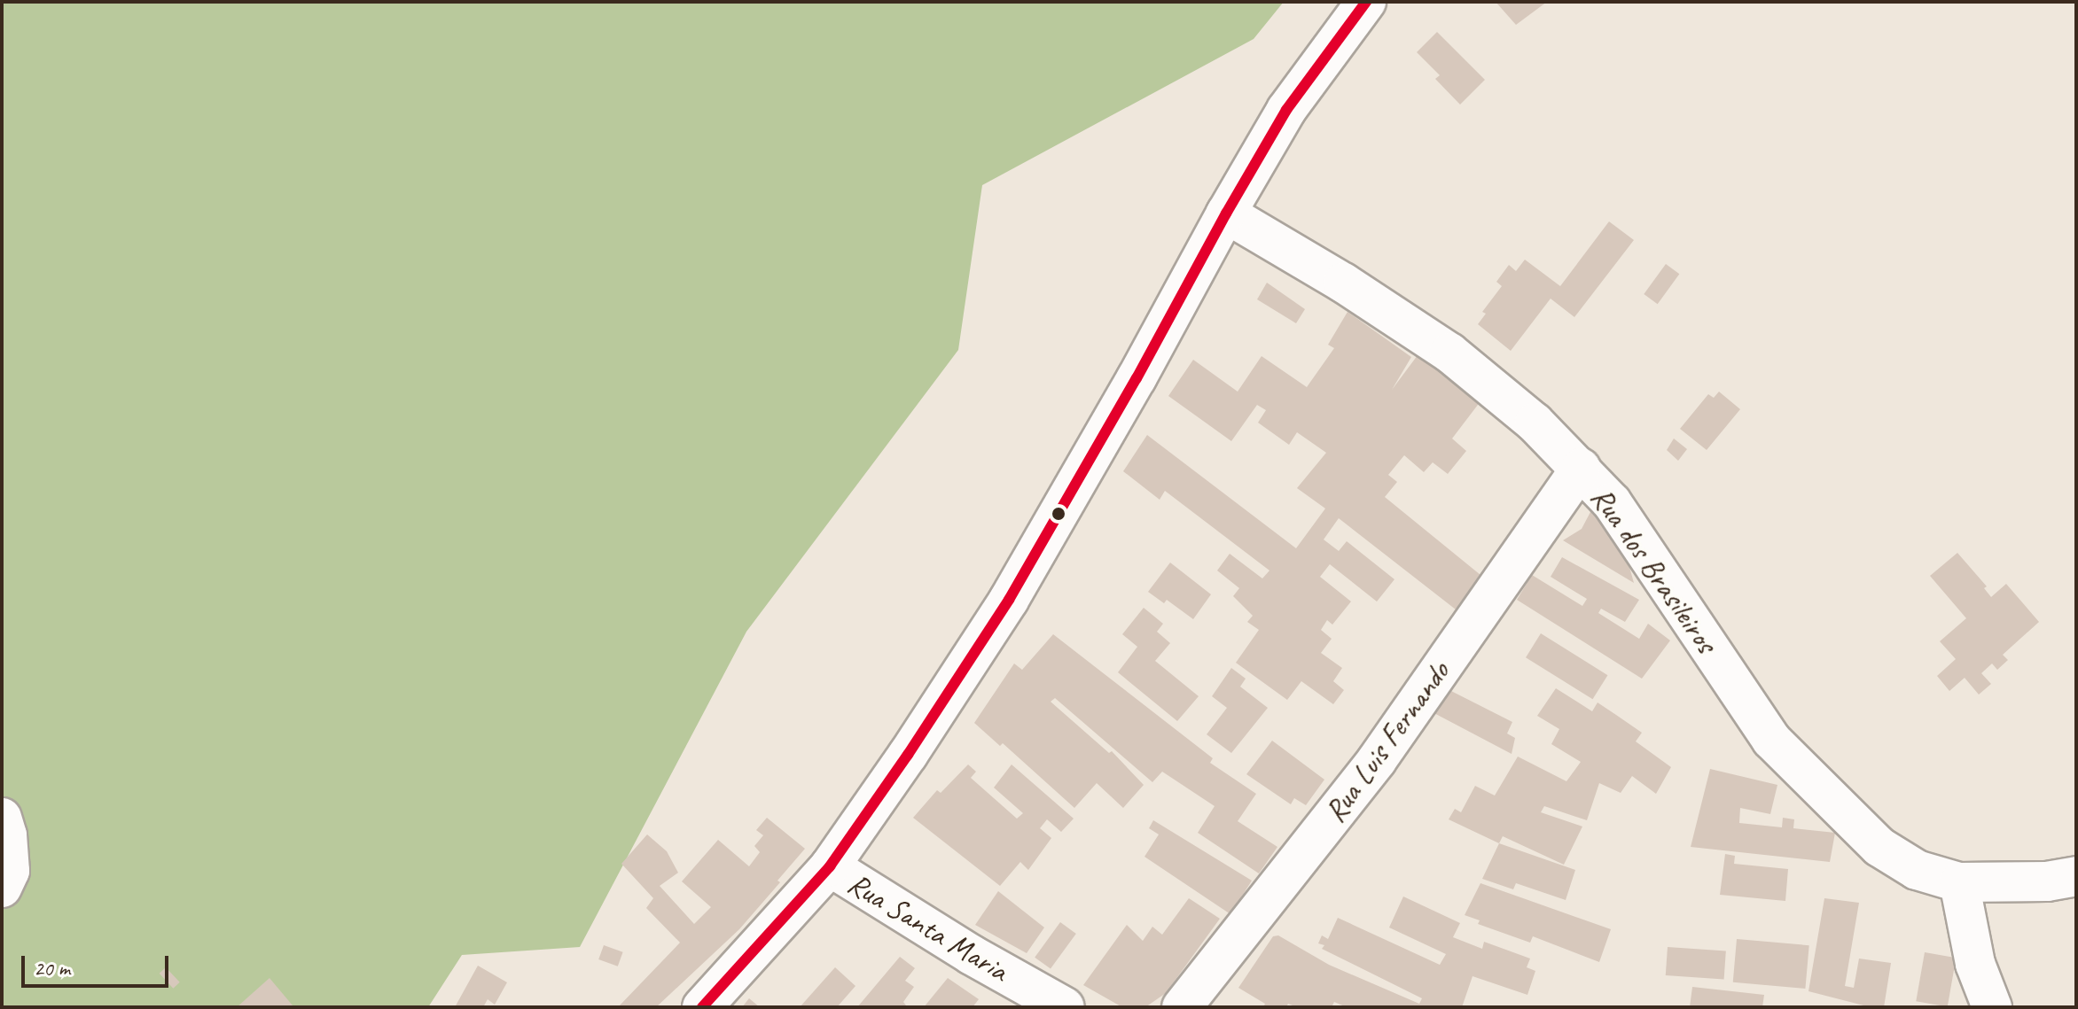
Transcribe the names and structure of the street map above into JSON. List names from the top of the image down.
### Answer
{
  "streets": {
    "street": ["Rua dos Brasileiros", "Rua Luis Fernando", "Rua Santa Maria"]
  },
  "crossings": [
    ["Rua dos Brasileiros", "Rua Luis Fernando"]
  ],
  "scale_bar": "20 m"
}
